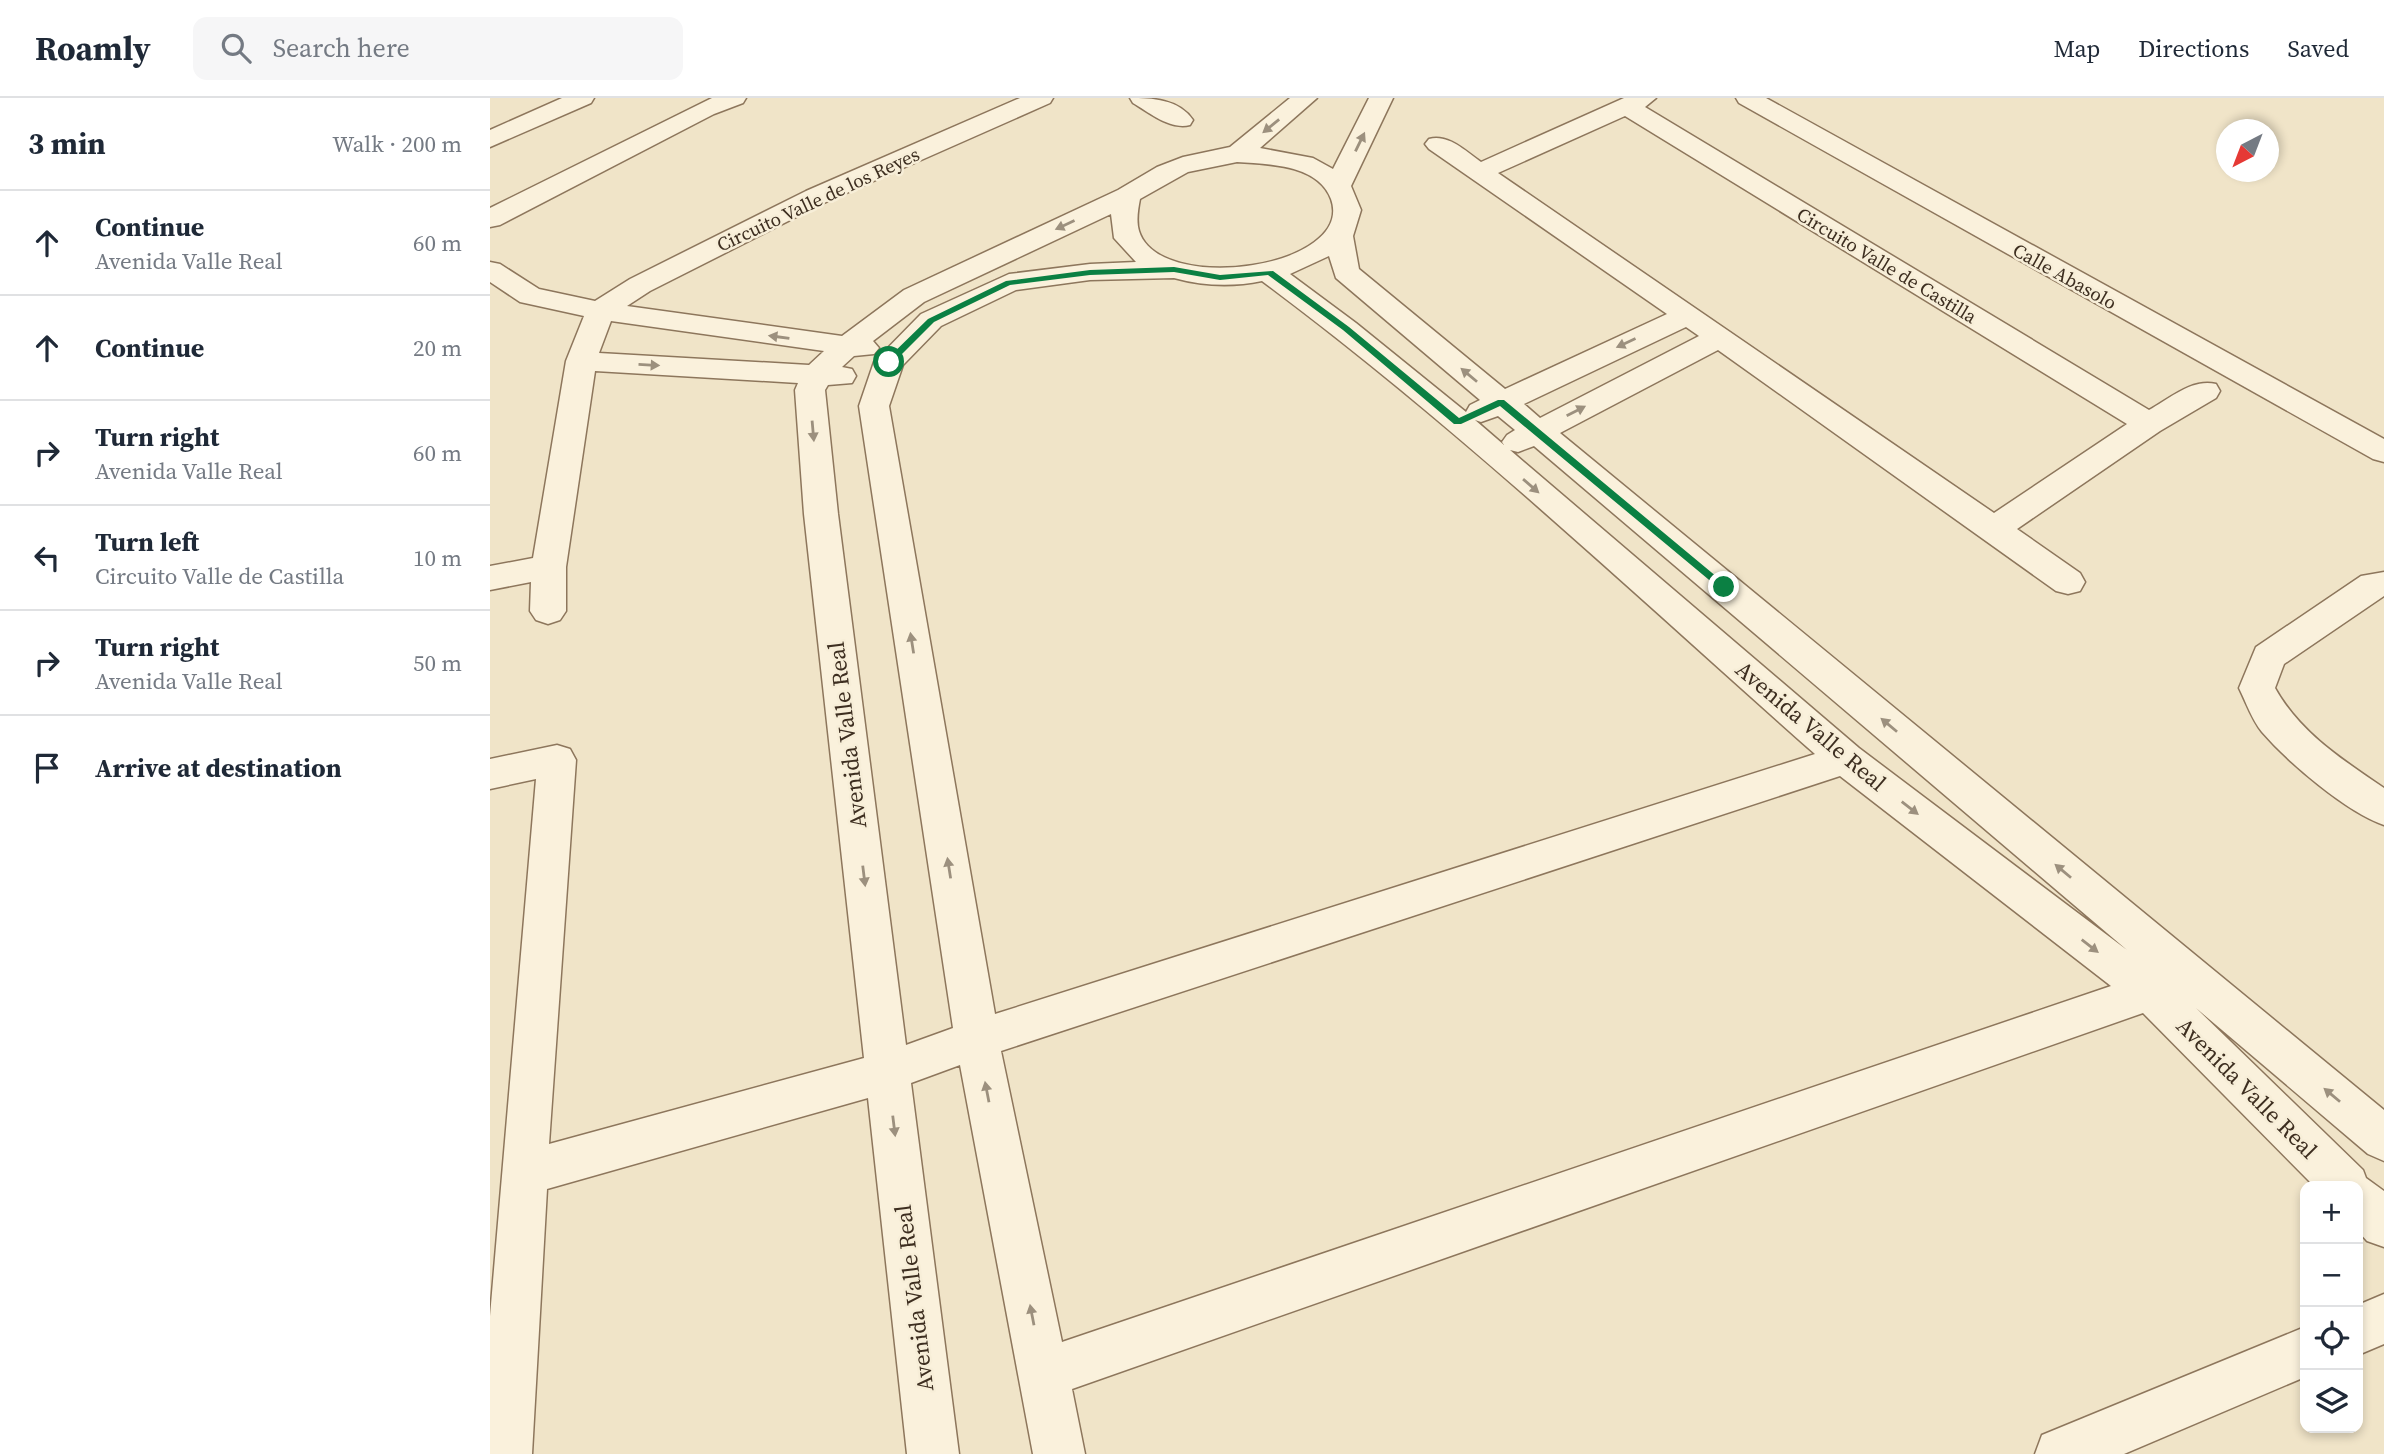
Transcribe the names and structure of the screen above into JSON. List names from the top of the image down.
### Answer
{
  "streets": {
    "street": [
      "Circuito Valle de los Reyes",
      "Circuito Valle de Castilla",
      "Calle Abasolo",
      "Avenida Valle Real"
    ]
  },
  "north": "bottom left",
  "page": {
    "header": "Roamly",
    "search": "Search here",
    "nav": ["Map", "Directions", "Saved"],
    "heading": ["3 min", "Walk · 200 m"],
    "list": [
      ["Continue", "Avenida Valle Real", "60 m"],
      ["Continue", "20 m"],
      ["Turn right", "Avenida Valle Real", "60 m"],
      ["Turn left", "Circuito Valle de Castilla", "10 m"],
      ["Turn right", "Avenida Valle Real", "50 m"],
      "Arrive at destination"
    ],
    "map_buttons": ["+", "−"]
  }
}
